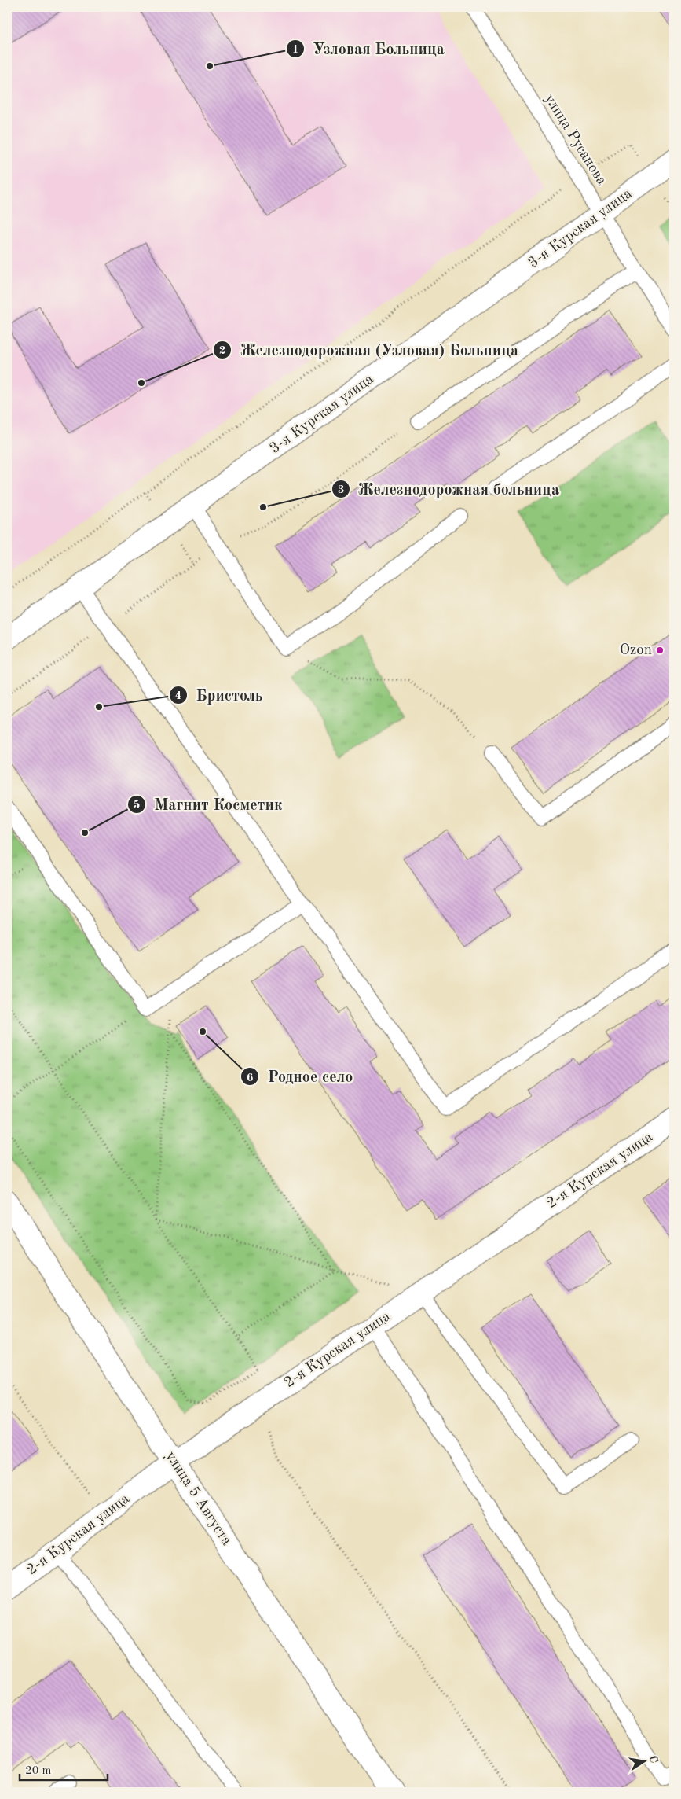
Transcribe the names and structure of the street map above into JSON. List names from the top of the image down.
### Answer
{
  "streets": {
    "main road": ["3-я Курская улица", "2-я Курская улица", "улица 5 Августа"],
    "lane": ["улица Русанова"]
  },
  "crossings": [
    ["улица Русанова", "3-я Курская улица"],
    ["2-я Курская улица", "улица 5 Августа"]
  ],
  "places": [
    "Узловая Больница",
    "Железнодорожная (Узловая) Больница",
    "Железнодорожная больница",
    "Ozon",
    "Бристоль",
    "Магнит Косметик",
    "Родное село"
  ],
  "scale_bar": "20 m",
  "north": "right"
}
